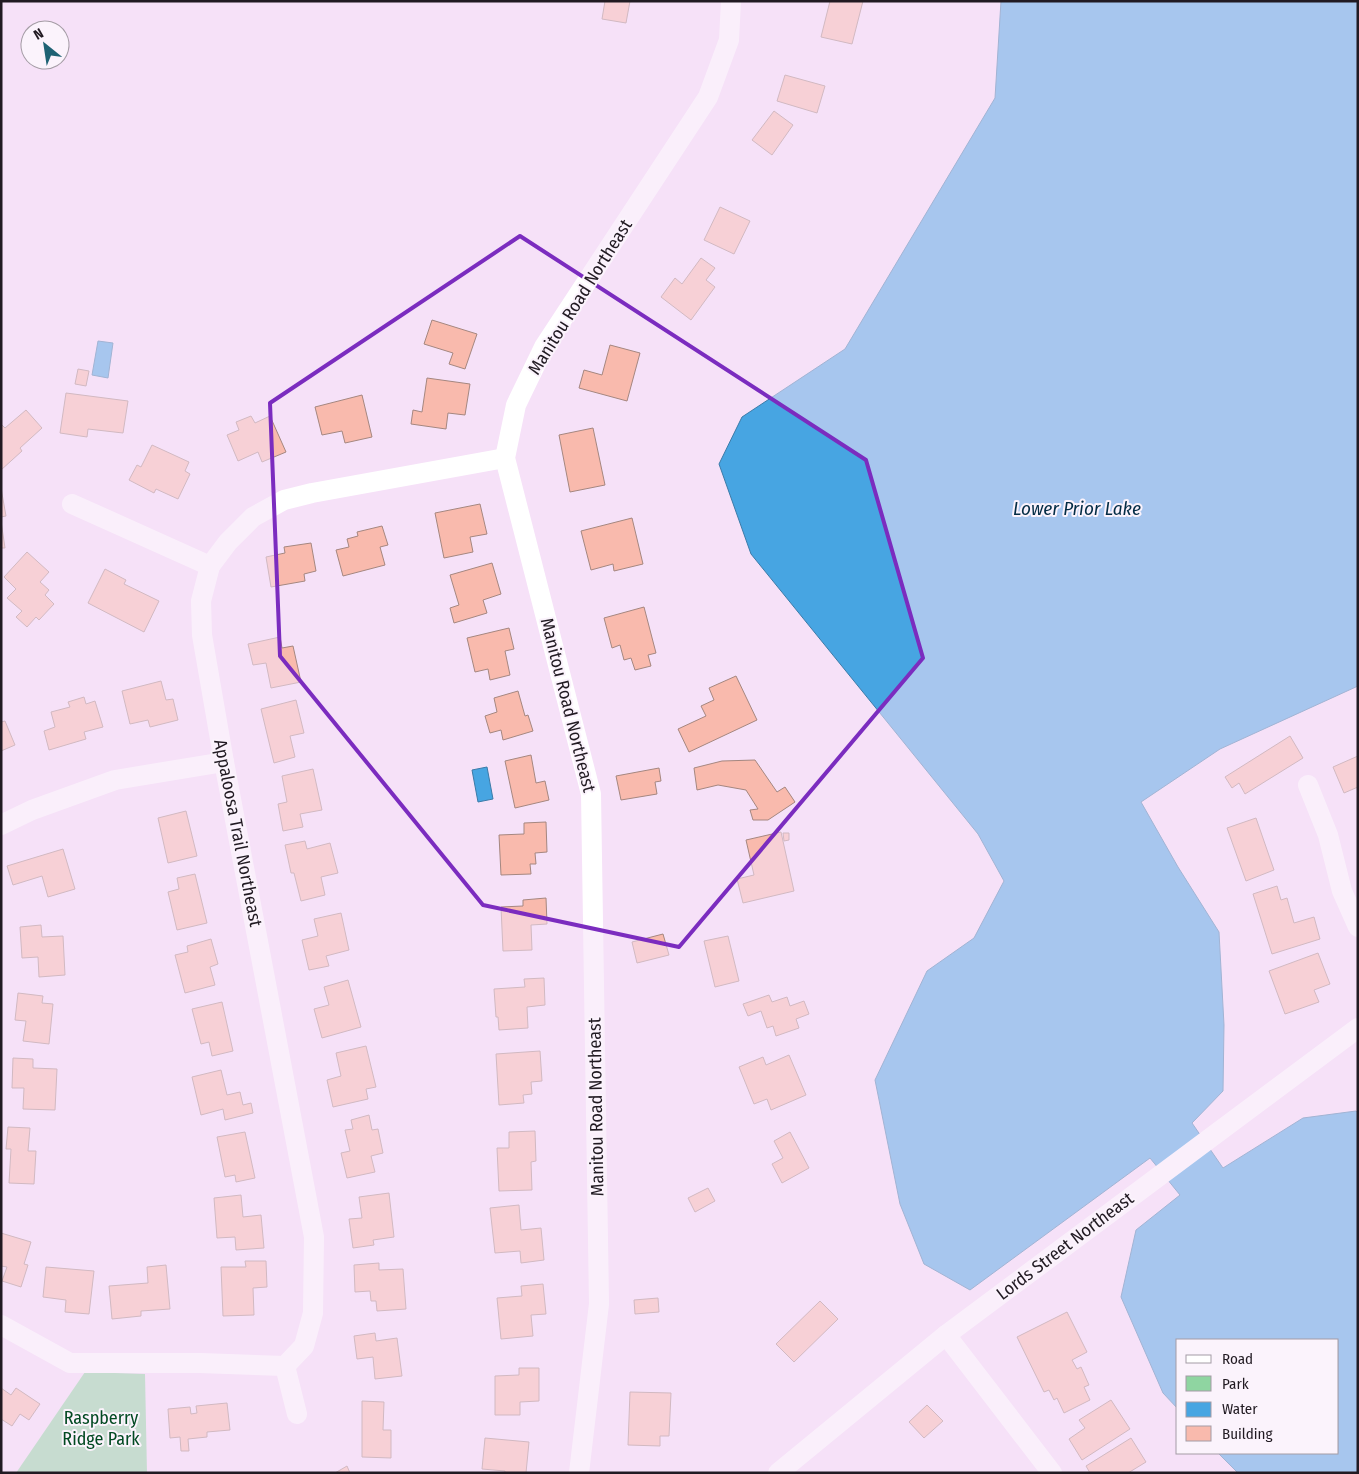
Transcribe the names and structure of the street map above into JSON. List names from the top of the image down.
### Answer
{
  "streets": {
    "street": ["Manitou Road Northeast", "Appaloosa Trail Northeast", "Lords Street Northeast"]
  },
  "crossings": [
    ["Manitou Road Northeast", "Appaloosa Trail Northeast"]
  ],
  "water": ["Lower Prior Lake"],
  "parks": ["Raspberry Ridge Park"],
  "legend": [
    "Road",
    "Park",
    "Water",
    "Building"
  ],
  "north": "top left"
}
